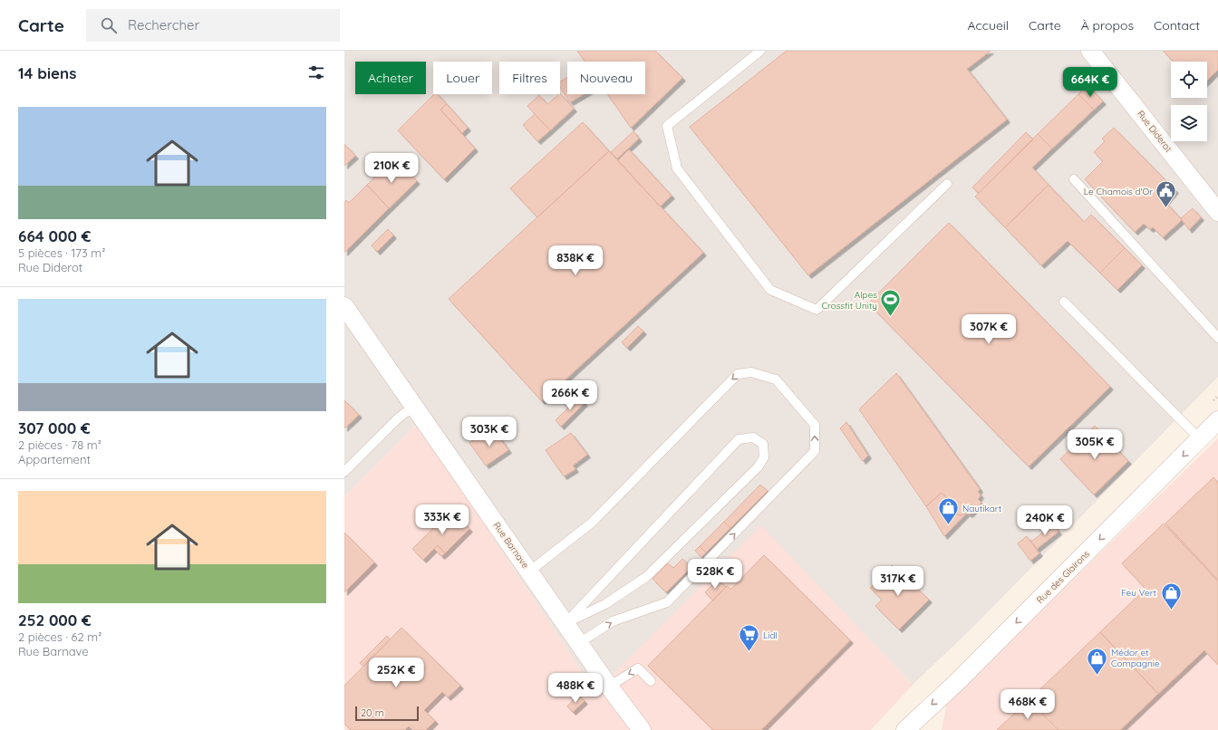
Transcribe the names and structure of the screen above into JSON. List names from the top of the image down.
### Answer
{
  "streets": {
    "street": ["Rue Diderot", "Rue Barnave", "Rue des Glairons"]
  },
  "one_way": ["Rue des Glairons"],
  "places": {
    "public building": ["Le Chamois d'Or"],
    "sports": ["Alpes Crossfit Unity"],
    "shop": ["Nautikart", "Feu Vert", "Médor et Compagnie"],
    "supermarket": ["Lidl"]
  },
  "scale_bar": "20 m",
  "page": {
    "header": "Carte",
    "search": "Rechercher",
    "nav": [
      "Accueil",
      "Carte",
      "À propos",
      "Contact"
    ],
    "heading": "14 biens",
    "chip": [
      "Acheter",
      "Louer",
      "Filtres",
      "Nouveau"
    ],
    "price": [
      "664K €",
      "210K €",
      "838K €",
      "307K €",
      "266K €",
      "303K €",
      "305K €",
      "333K €",
      "240K €",
      "528K €",
      "317K €",
      "252K €",
      "488K €",
      "468K €"
    ],
    "list": [
      {
        "name": "664 000 €",
        "note": "5 pièces · 173 m² · Rue Diderot"
      },
      {
        "name": "307 000 €",
        "note": "2 pièces · 78 m² · Appartement"
      },
      {
        "name": "252 000 €",
        "note": "2 pièces · 62 m² · Rue Barnave"
      }
    ],
    "scale": "20 m"
  }
}
